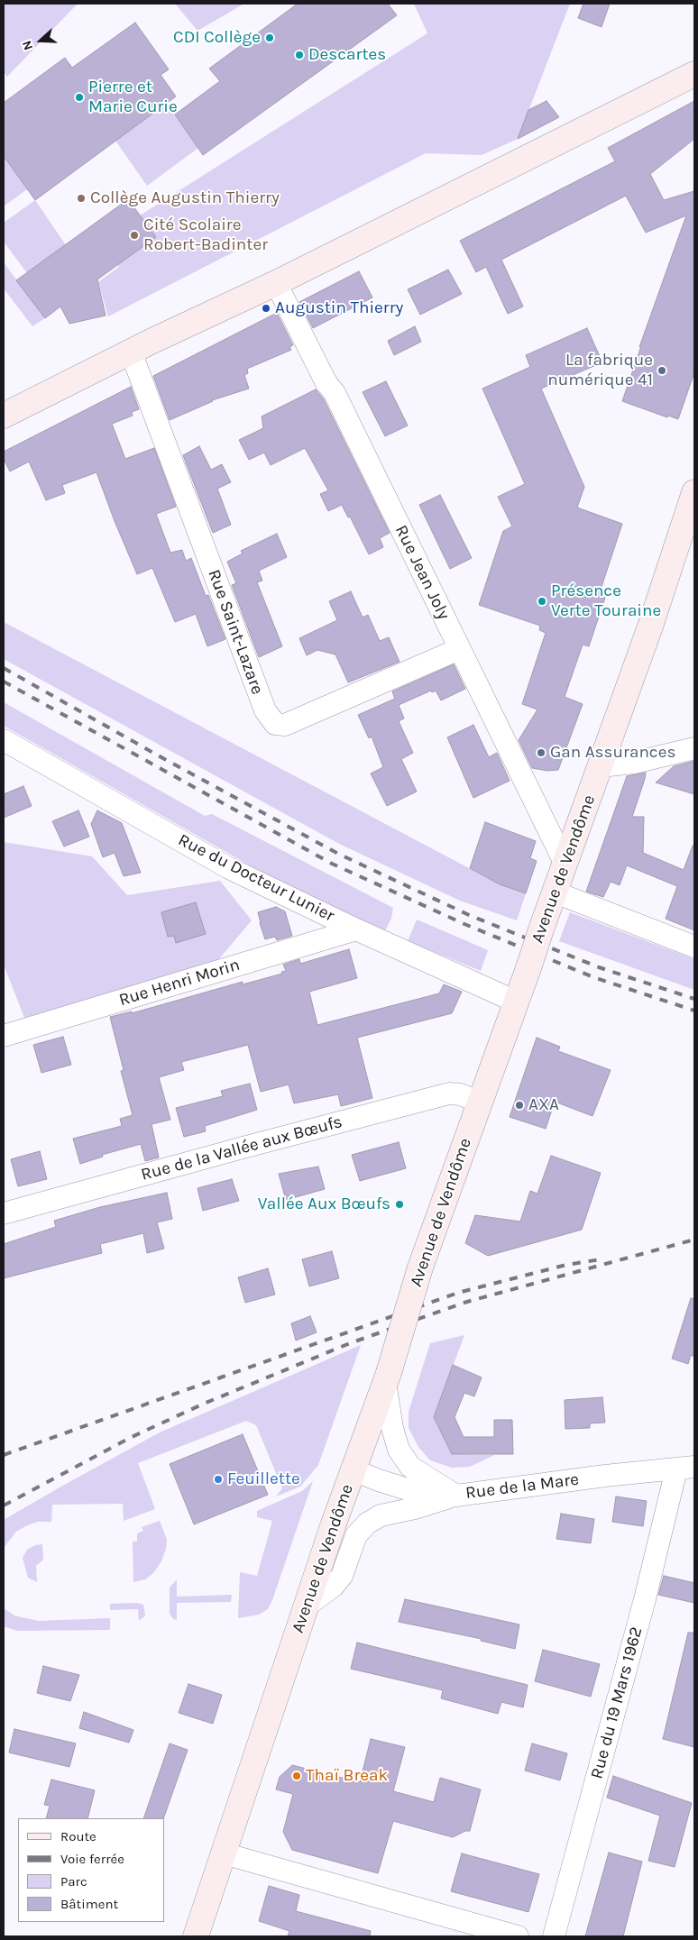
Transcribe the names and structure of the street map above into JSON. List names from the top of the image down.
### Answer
{
  "streets": {
    "main road": ["Avenue de Vendôme"],
    "street": [
      "Rue Jean Joly",
      "Rue Saint-Lazare",
      "Rue du Docteur Lunier",
      "Rue Henri Morin",
      "Rue de la Vallée aux Bœufs",
      "Rue de la Mare",
      "Rue du 19 Mars 1962"
    ]
  },
  "crossings": [
    ["Rue Jean Joly", "Rue Saint-Lazare"],
    ["Rue Jean Joly", "Avenue de Vendôme"],
    ["Avenue de Vendôme", "Rue du Docteur Lunier"],
    ["Avenue de Vendôme", "Rue de la Vallée aux Bœufs"],
    ["Avenue de Vendôme", "Rue de la Mare"],
    ["Rue du Docteur Lunier", "Rue Henri Morin"],
    ["Rue de la Mare", "Rue du 19 Mars 1962"]
  ],
  "places": [
    "CDI Collège",
    "Descartes",
    "Pierre et Marie Curie",
    "Collège Augustin Thierry",
    "Cité Scolaire Robert-Badinter",
    "Augustin Thierry",
    "La fabrique numérique 41",
    "Présence Verte Touraine",
    "Gan Assurances",
    "AXA",
    "Vallée Aux Bœufs",
    "Feuillette",
    "Thaï Break"
  ],
  "legend": [
    "Route",
    "Voie ferrée",
    "Parc",
    "Bâtiment"
  ],
  "north": "left"
}
